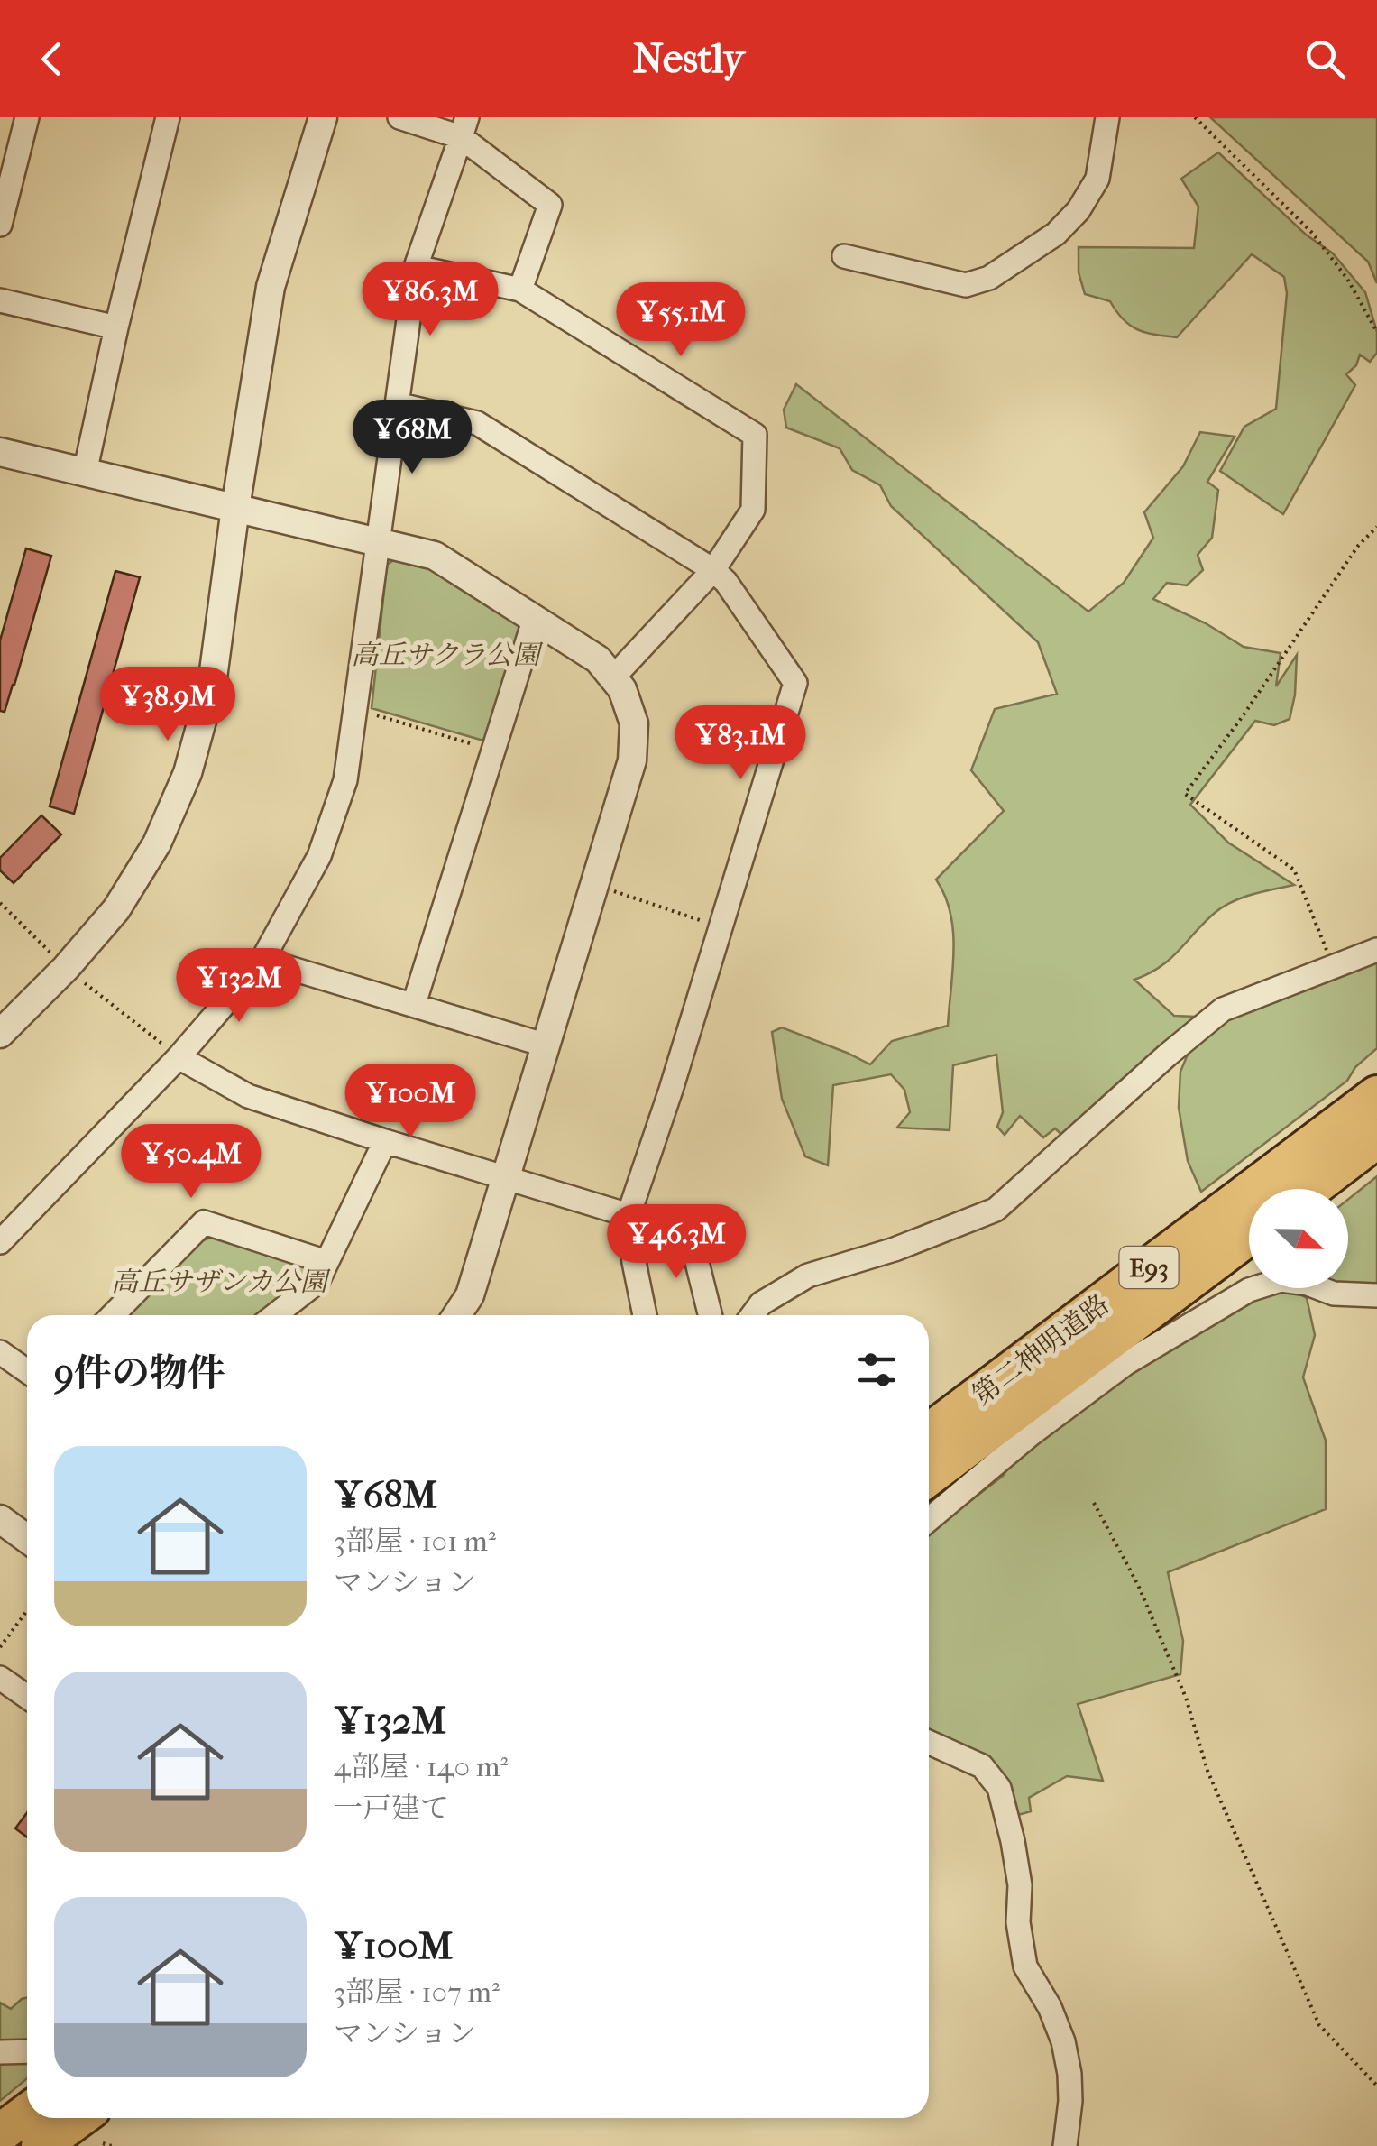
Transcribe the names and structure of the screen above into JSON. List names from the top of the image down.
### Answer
{
  "streets": {
    "highway": ["E93", "第二神明道路"]
  },
  "parks": ["高丘サクラ公園", "高丘サザンカ公園"],
  "north": "right",
  "page": {
    "header": "Nestly",
    "price": [
      "¥86.3M",
      "¥55.1M",
      "¥68M",
      "¥38.9M",
      "¥83.1M",
      "¥132M",
      "¥100M",
      "¥50.4M",
      "¥46.3M"
    ],
    "heading": "9件の物件",
    "list": [
      {
        "name": "¥68M",
        "note": "3部屋 · 101 m² · マンション"
      },
      {
        "name": "¥132M",
        "note": "4部屋 · 140 m² · 一戸建て"
      },
      {
        "name": "¥100M",
        "note": "3部屋 · 107 m² · マンション"
      }
    ]
  }
}
